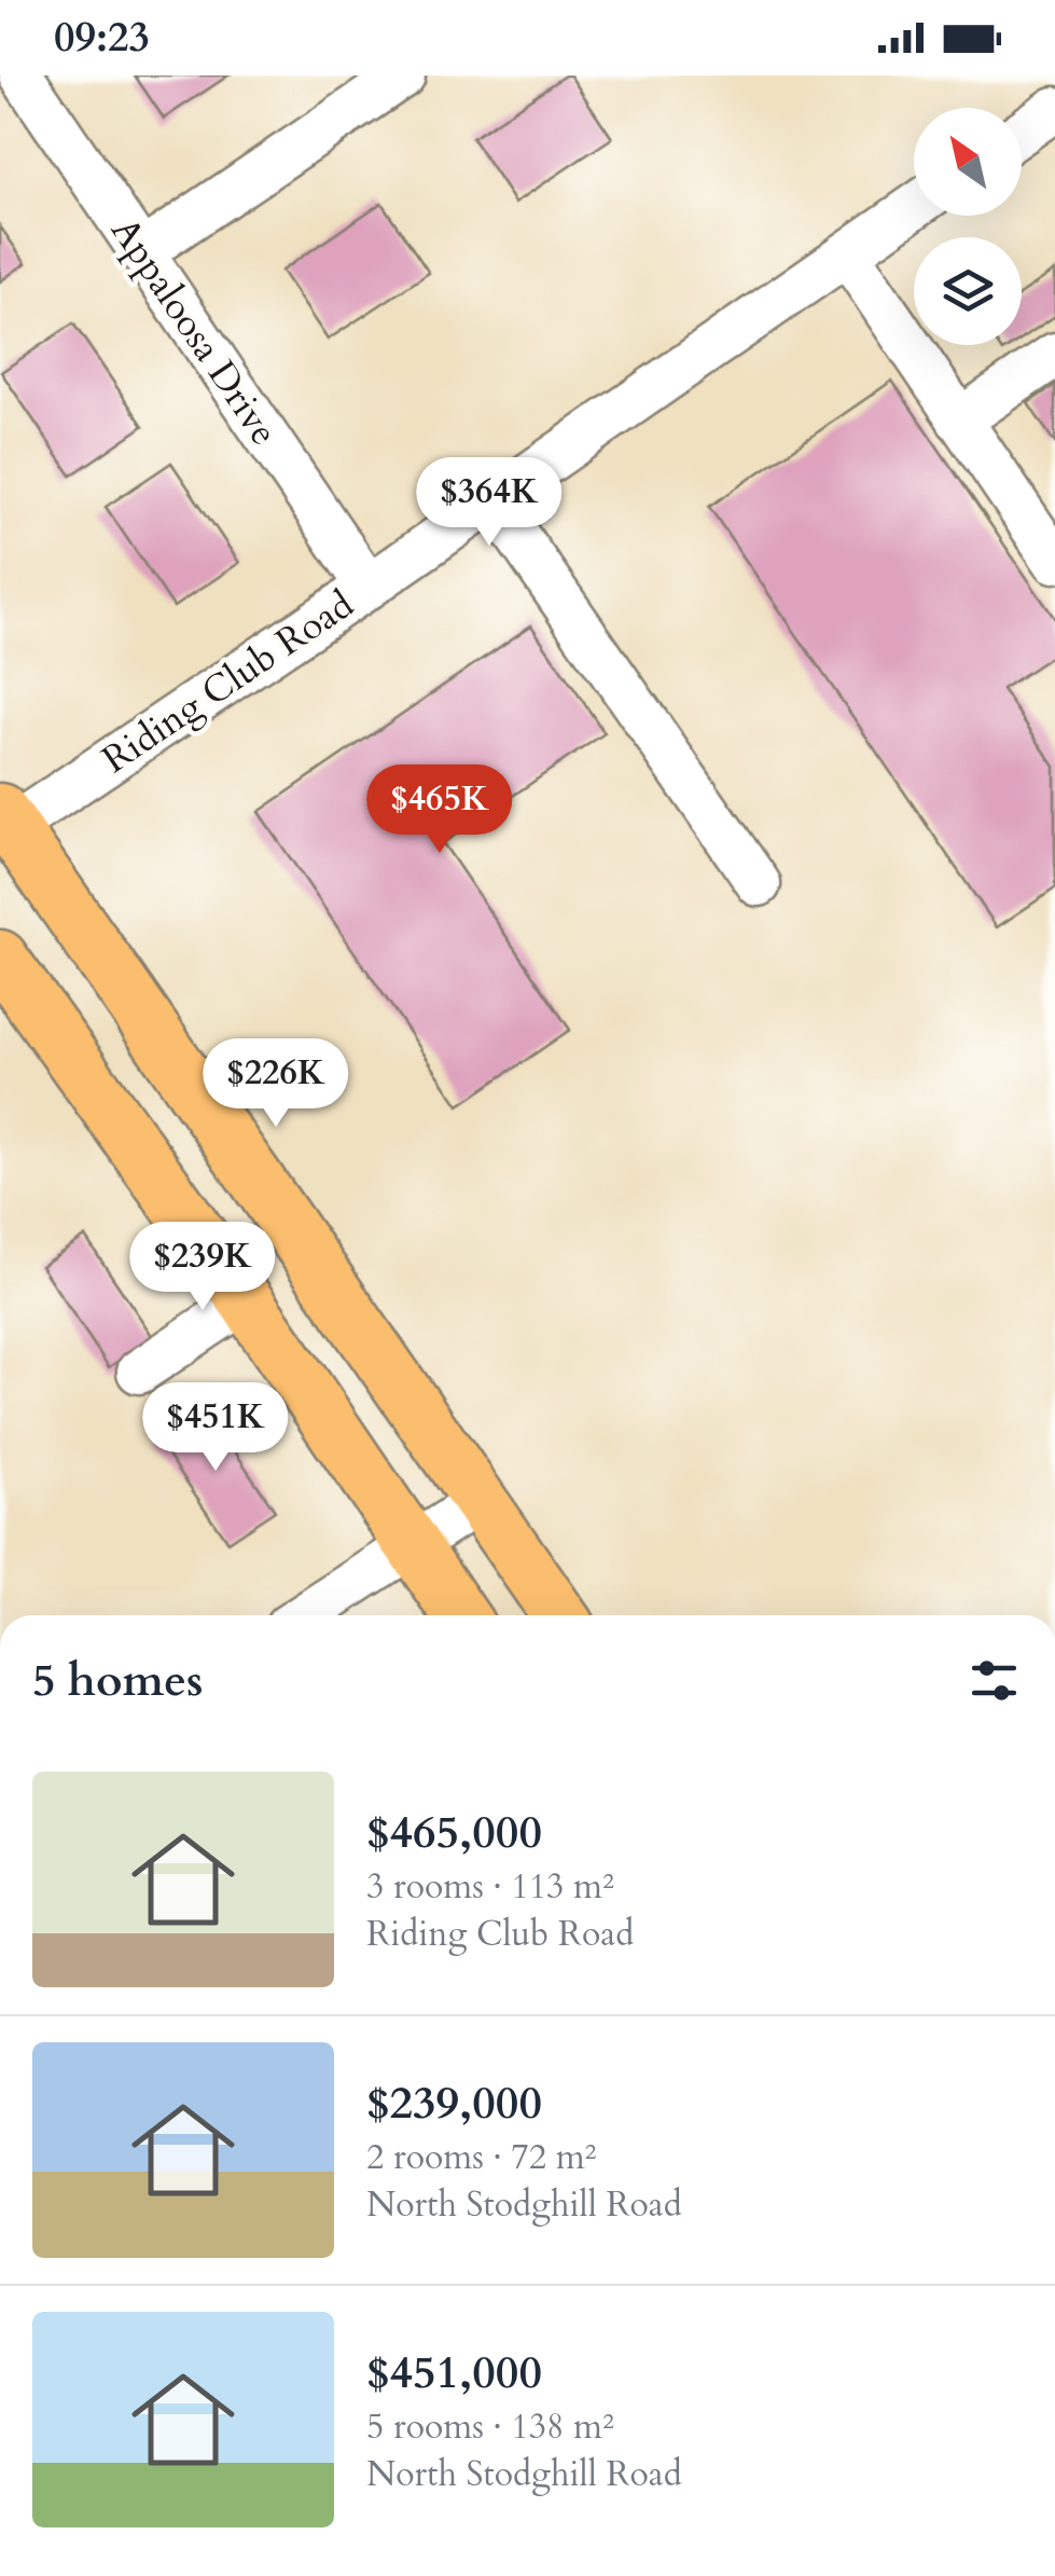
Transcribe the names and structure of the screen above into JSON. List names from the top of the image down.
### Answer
{
  "streets": {
    "street": ["Appaloosa Drive", "Riding Club Road"]
  },
  "crossings": [
    ["Appaloosa Drive", "Riding Club Road"]
  ],
  "north": "top left",
  "page": {
    "status": "09:23",
    "price": [
      "$364K",
      "$465K",
      "$226K",
      "$239K",
      "$451K"
    ],
    "heading": "5 homes",
    "list": [
      {
        "name": "$465,000",
        "note": "3 rooms · 113 m² · Riding Club Road"
      },
      {
        "name": "$239,000",
        "note": "2 rooms · 72 m² · North Stodghill Road"
      },
      {
        "name": "$451,000",
        "note": "5 rooms · 138 m² · North Stodghill Road"
      }
    ]
  }
}
